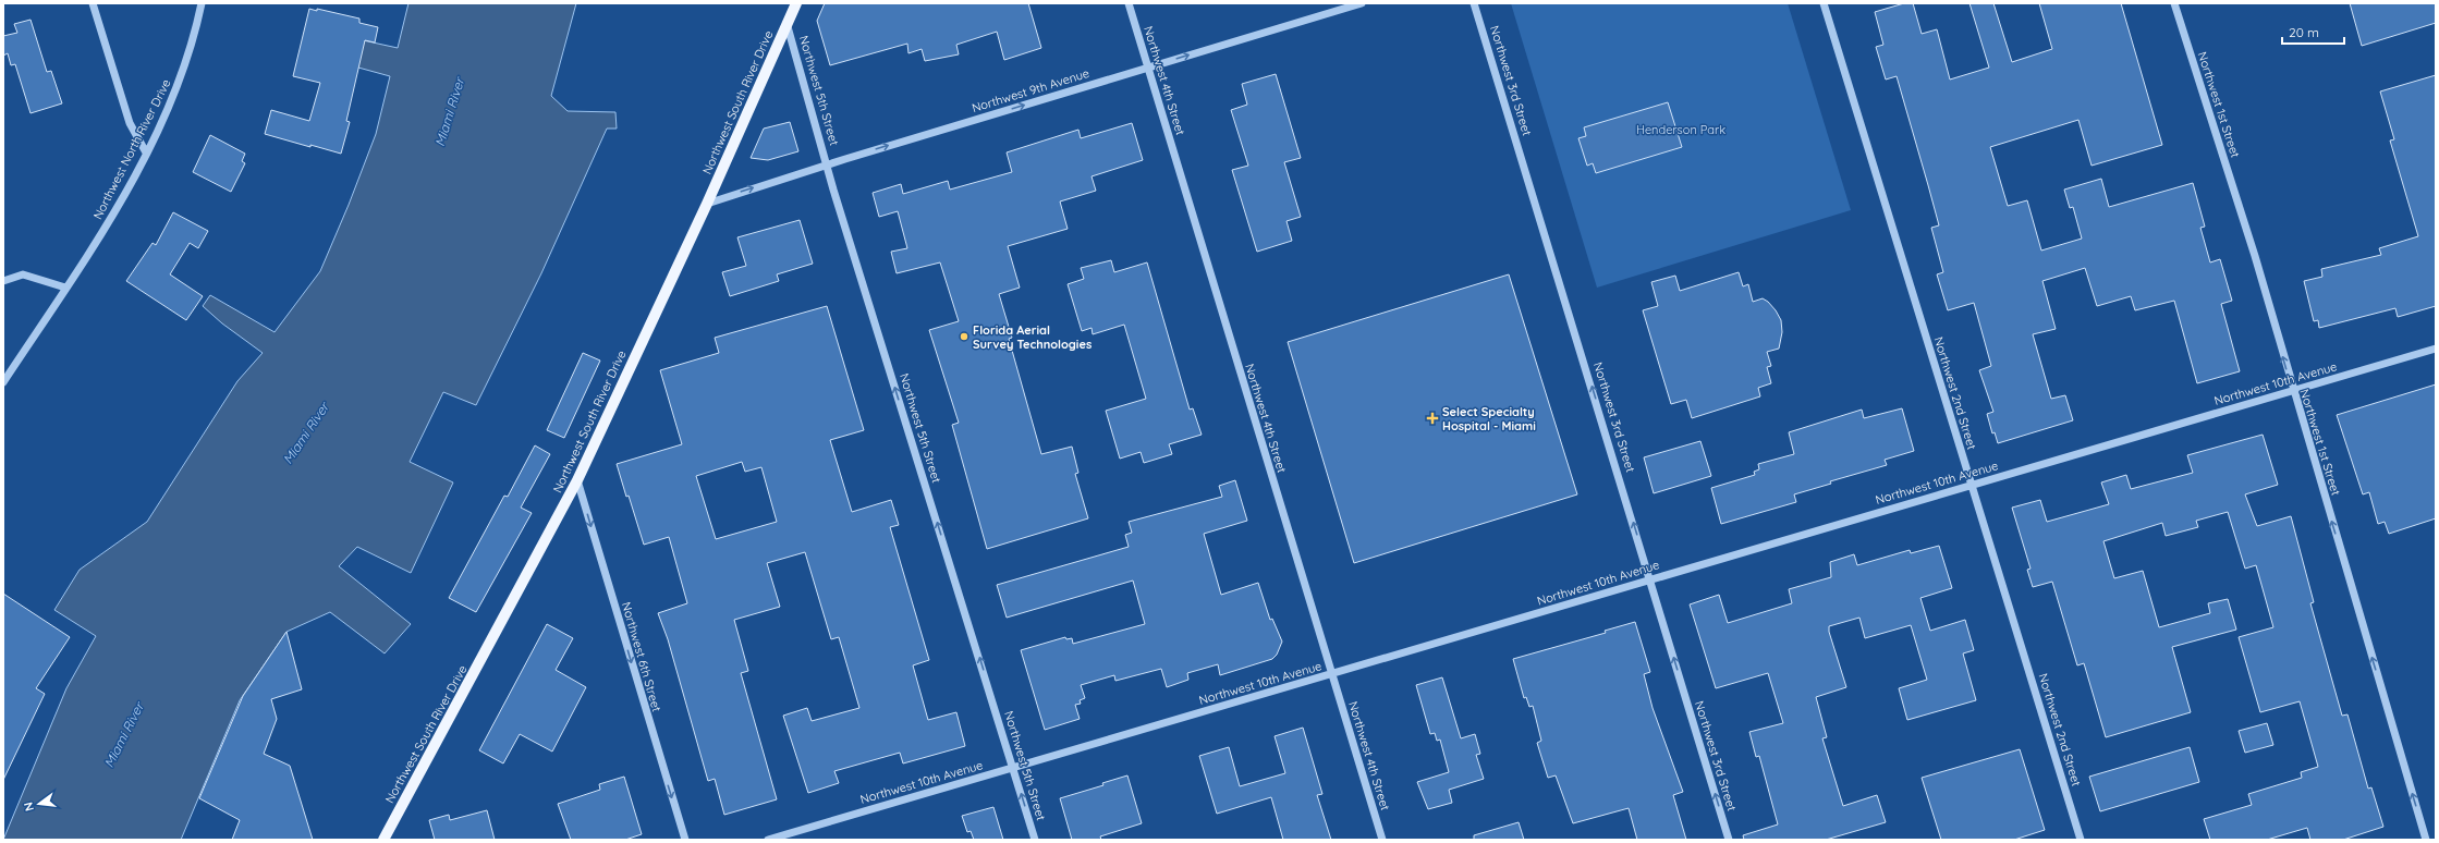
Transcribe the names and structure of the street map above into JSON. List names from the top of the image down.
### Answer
{
  "streets": {
    "main road": ["Northwest South River Drive"],
    "street": [
      "Northwest 4th Street",
      "Northwest 3rd Street",
      "Northwest 5th Street",
      "Northwest 9th Avenue",
      "Northwest 1st Street",
      "Northwest North River Drive",
      "Northwest 10th Avenue",
      "Northwest 2nd Street",
      "Northwest 6th Street"
    ]
  },
  "crossings": [
    ["Northwest 4th Street", "Northwest 9th Avenue"],
    ["Northwest 4th Street", "Northwest 10th Avenue"],
    ["Northwest 3rd Street", "Northwest 10th Avenue"],
    ["Northwest 5th Street", "Northwest 9th Avenue"],
    ["Northwest 5th Street", "Northwest South River Drive"],
    ["Northwest 5th Street", "Northwest 10th Avenue"],
    ["Northwest 9th Avenue", "Northwest South River Drive"],
    ["Northwest South River Drive", "Northwest 6th Street"],
    ["Northwest 1st Street", "Northwest 10th Avenue"],
    ["Northwest 10th Avenue", "Northwest 2nd Street"]
  ],
  "one_way": [
    "Northwest 3rd Street",
    "Northwest 5th Street",
    "Northwest 9th Avenue",
    "Northwest 1st Street",
    "Northwest 6th Street"
  ],
  "water": ["Miami River"],
  "parks": ["Henderson Park"],
  "places": {
    "other": ["Florida Aerial Survey Technologies"],
    "health": ["Select Specialty Hospital - Miami"]
  },
  "scale_bar": "20 m",
  "north": "left"
}
